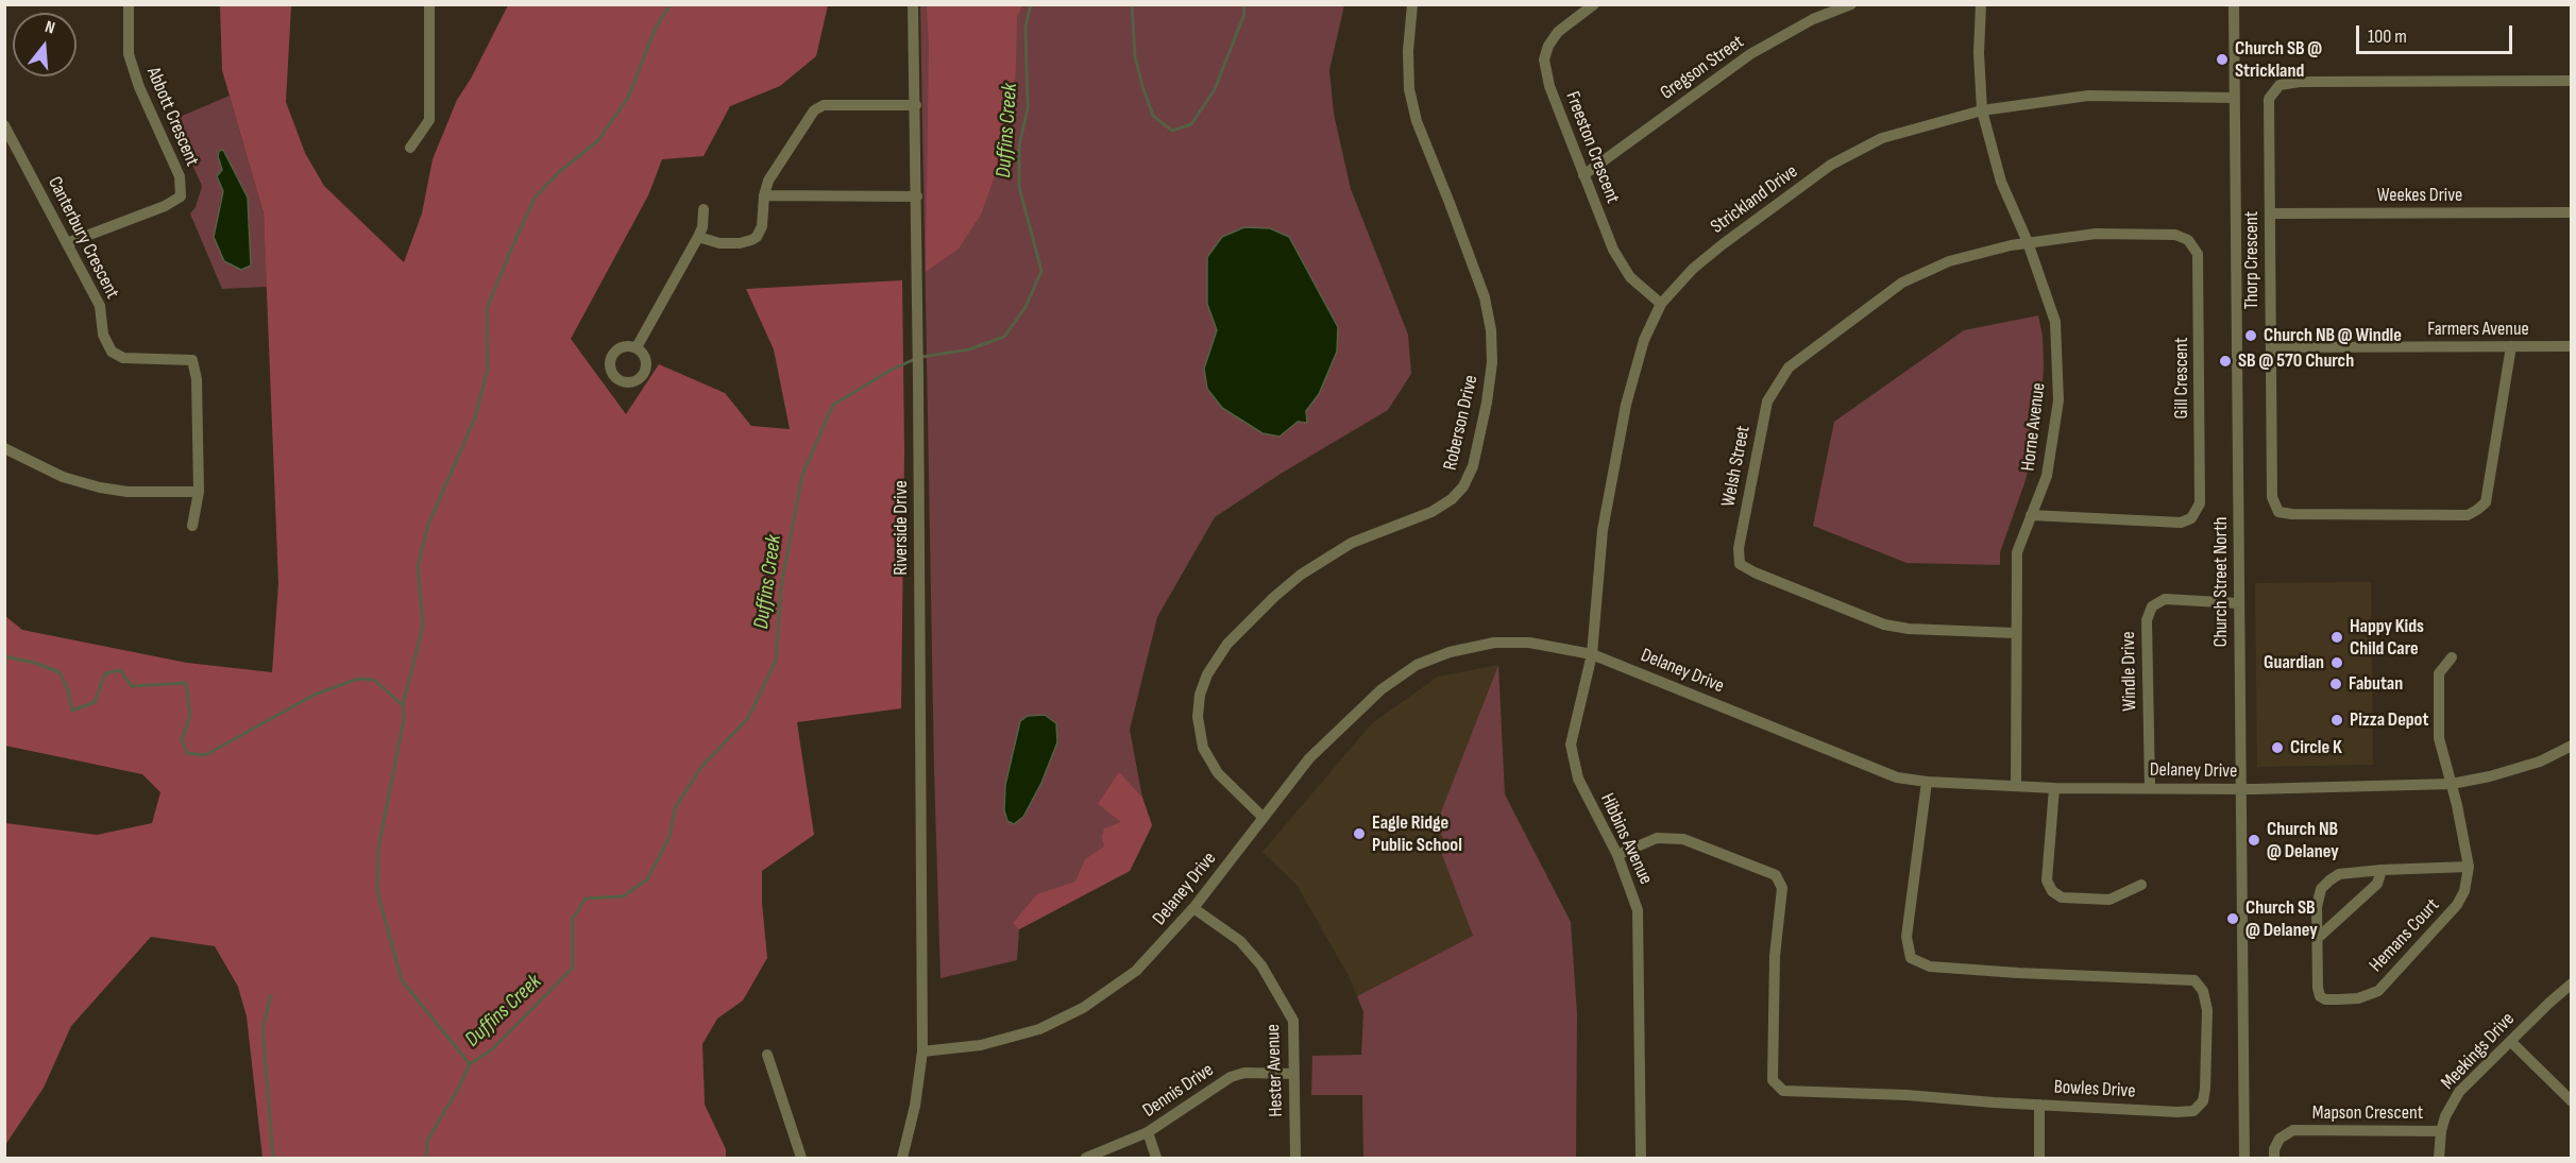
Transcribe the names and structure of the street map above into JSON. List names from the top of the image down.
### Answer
{
  "streets": {
    "street": [
      "Gregson Street",
      "Abbott Crescent",
      "Freeston Crescent",
      "Weekes Drive",
      "Strickland Drive",
      "Canterbury Crescent",
      "Thorp Crescent",
      "Farmers Avenue",
      "Gill Crescent",
      "Roberson Drive",
      "Horne Avenue",
      "Welsh Street",
      "Riverside Drive",
      "Church Street North",
      "Delaney Drive",
      "Windle Drive",
      "Hibbins Avenue",
      "Hemans Court",
      "Meekings Drive",
      "Hester Avenue",
      "Bowles Drive",
      "Dennis Drive",
      "Mapson Crescent"
    ]
  },
  "crossings": [
    ["Gregson Street", "Freeston Crescent"],
    ["Abbott Crescent", "Canterbury Crescent"],
    ["Freeston Crescent", "Strickland Drive"],
    ["Weekes Drive", "Thorp Crescent"],
    ["Strickland Drive", "Horne Avenue"],
    ["Strickland Drive", "Church Street North"],
    ["Strickland Drive", "Delaney Drive"],
    ["Strickland Drive", "Hibbins Avenue"],
    ["Thorp Crescent", "Farmers Avenue"],
    ["Gill Crescent", "Horne Avenue"],
    ["Gill Crescent", "Welsh Street"],
    ["Roberson Drive", "Delaney Drive"],
    ["Horne Avenue", "Welsh Street"],
    ["Horne Avenue", "Delaney Drive"],
    ["Riverside Drive", "Delaney Drive"],
    ["Church Street North", "Delaney Drive"],
    ["Church Street North", "Windle Drive"],
    ["Delaney Drive", "Windle Drive"],
    ["Delaney Drive", "Hibbins Avenue"],
    ["Delaney Drive", "Hemans Court"],
    ["Delaney Drive", "Hester Avenue"],
    ["Delaney Drive", "Bowles Drive"],
    ["Hibbins Avenue", "Bowles Drive"],
    ["Meekings Drive", "Mapson Crescent"],
    ["Hester Avenue", "Dennis Drive"]
  ],
  "water": ["Duffins Creek"],
  "places": [
    "Church SB @ Strickland",
    "Church NB @ Windle",
    "SB @ 570 Church",
    "Happy Kids Child Care",
    "Guardian",
    "Fabutan",
    "Pizza Depot",
    "Circle K",
    "Eagle Ridge Public School",
    "Church NB @ Delaney",
    "Church SB @ Delaney"
  ],
  "scale_bar": "100 m",
  "north": "top"
}
